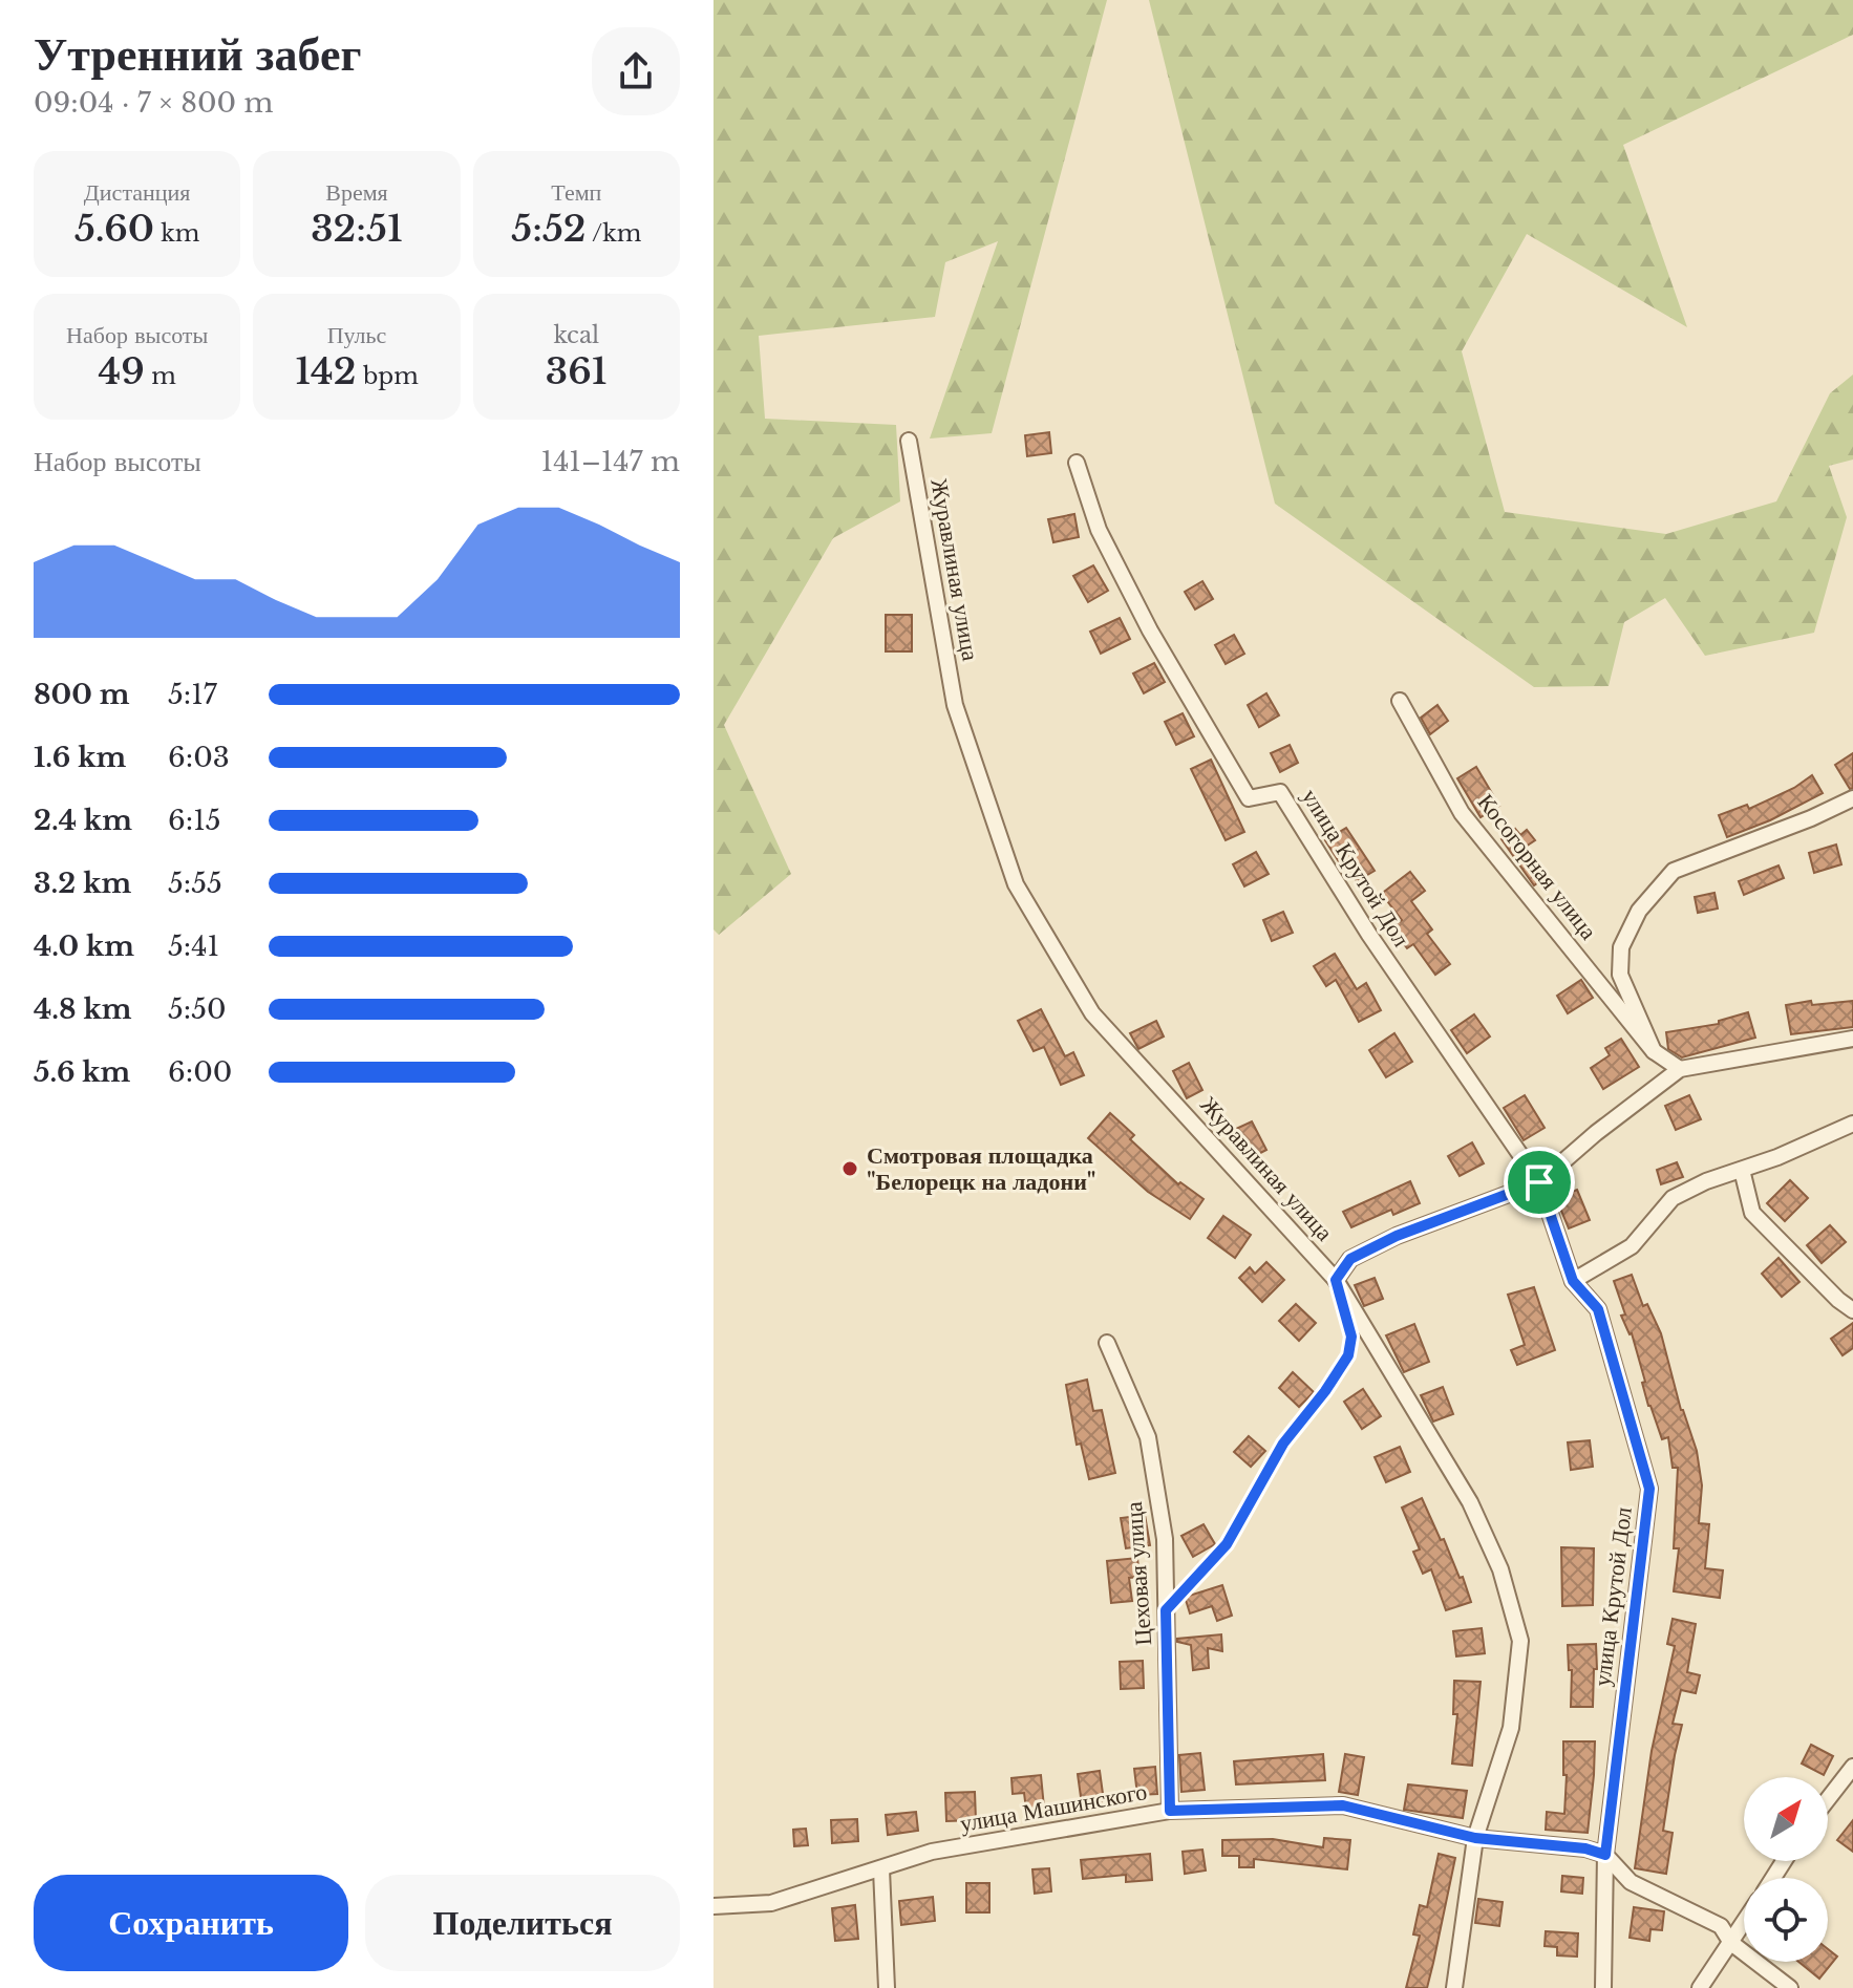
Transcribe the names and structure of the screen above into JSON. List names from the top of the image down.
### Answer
{
  "streets": {
    "street": [
      "Журавлиная улица",
      "Косогорная улица",
      "улица Крутой Дол",
      "Цеховая улица",
      "улица Машинского"
    ]
  },
  "crossings": [
    ["Журавлиная улица", "улица Машинского"],
    ["улица Крутой Дол", "улица Машинского"],
    ["Цеховая улица", "улица Машинского"]
  ],
  "places": ["Смотровая площадка \"Белорецк на ладони\""],
  "north": "top right",
  "page": {
    "heading": ["Утренний забег", "09:04 · 7 × 800 m"],
    "stats": [
      ["Дистанция", "5.60 km"],
      ["Время", "32:51"],
      ["Темп", "5:52 /km"],
      ["Набор высоты", "49 m"],
      ["Пульс", "142 bpm"],
      ["kcal", "361"]
    ],
    "chart": ["Набор высоты", "141–147 m"],
    "list": [
      {
        "name": "800 m",
        "note": "5:17"
      },
      {
        "name": "1.6 km",
        "note": "6:03"
      },
      {
        "name": "2.4 km",
        "note": "6:15"
      },
      {
        "name": "3.2 km",
        "note": "5:55"
      },
      {
        "name": "4.0 km",
        "note": "5:41"
      },
      {
        "name": "4.8 km",
        "note": "5:50"
      },
      {
        "name": "5.6 km",
        "note": "6:00"
      }
    ],
    "buttons": ["Сохранить", "Поделиться"]
  }
}
